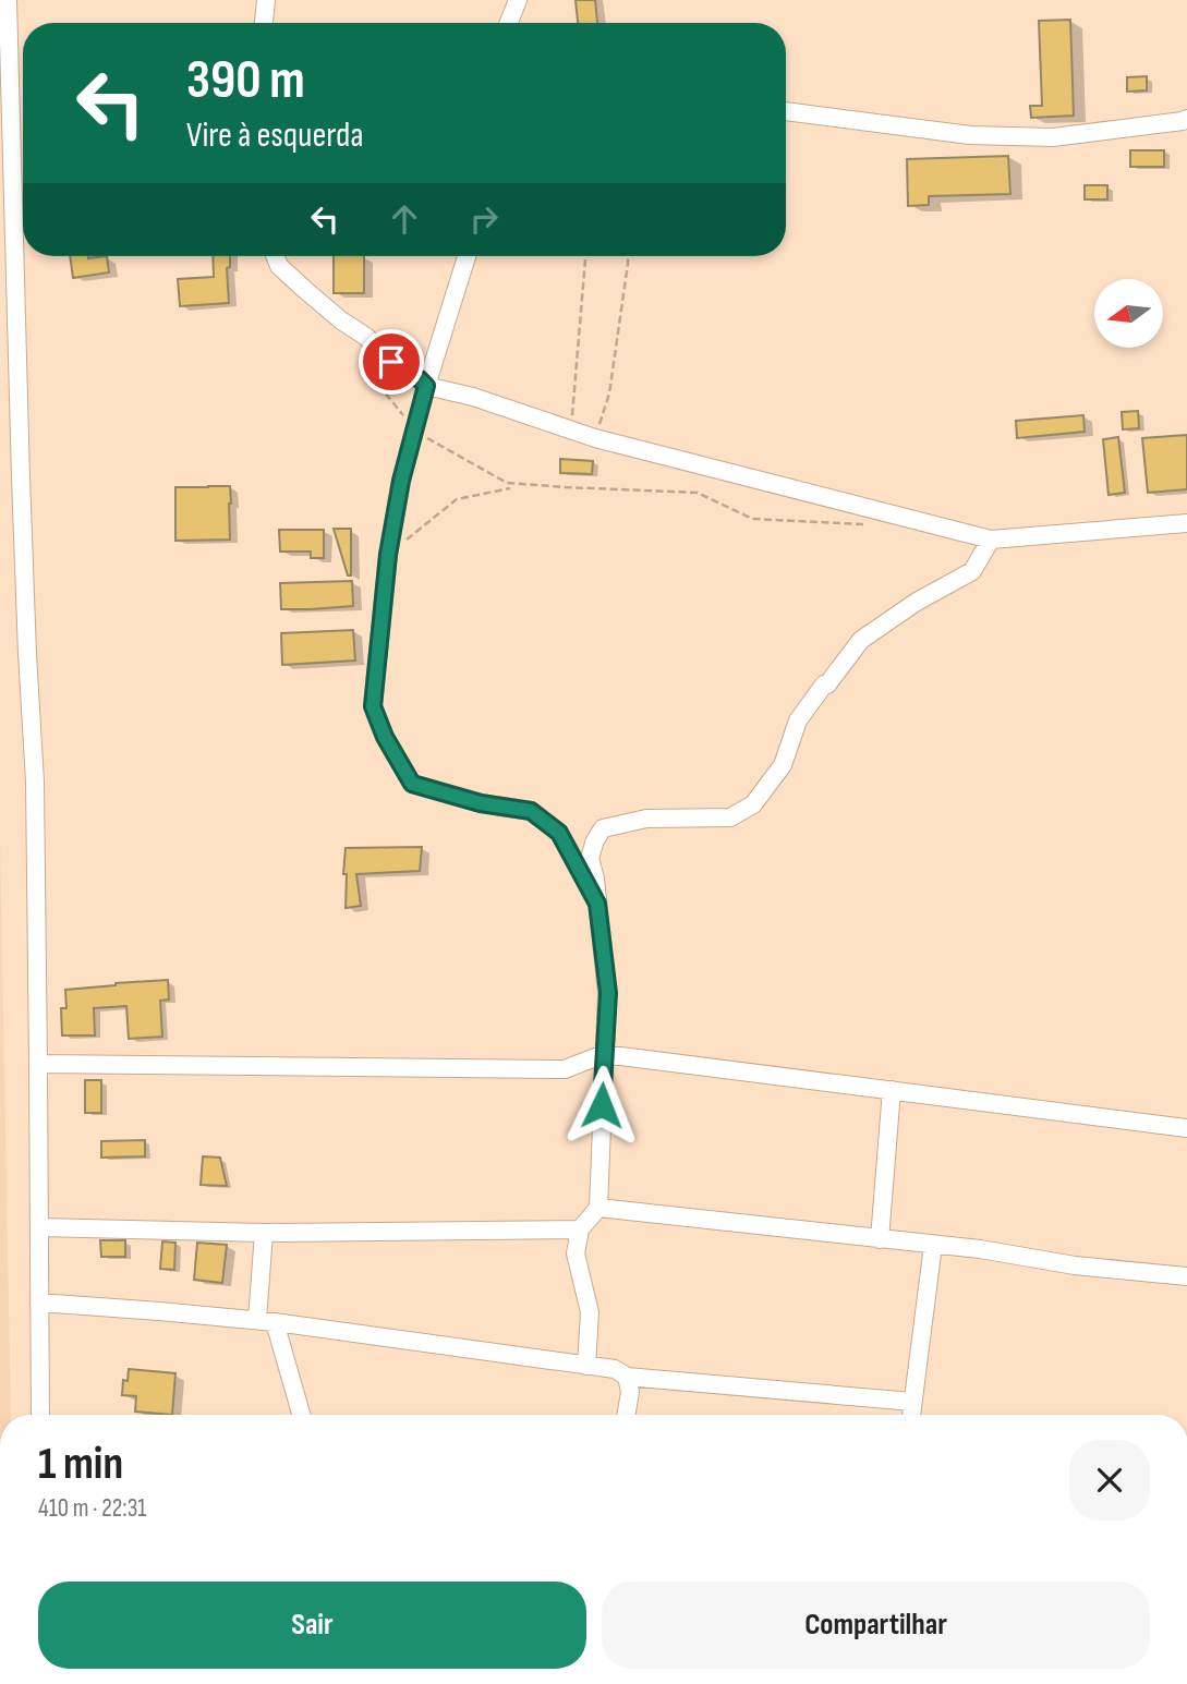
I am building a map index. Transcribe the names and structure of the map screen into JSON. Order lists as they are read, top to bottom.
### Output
{
  "north": "left",
  "page": {
    "turn": ["390 m", "Vire à esquerda"],
    "heading": ["1 min", "410 m · 22:31"],
    "buttons": ["Sair", "Compartilhar"]
  }
}
